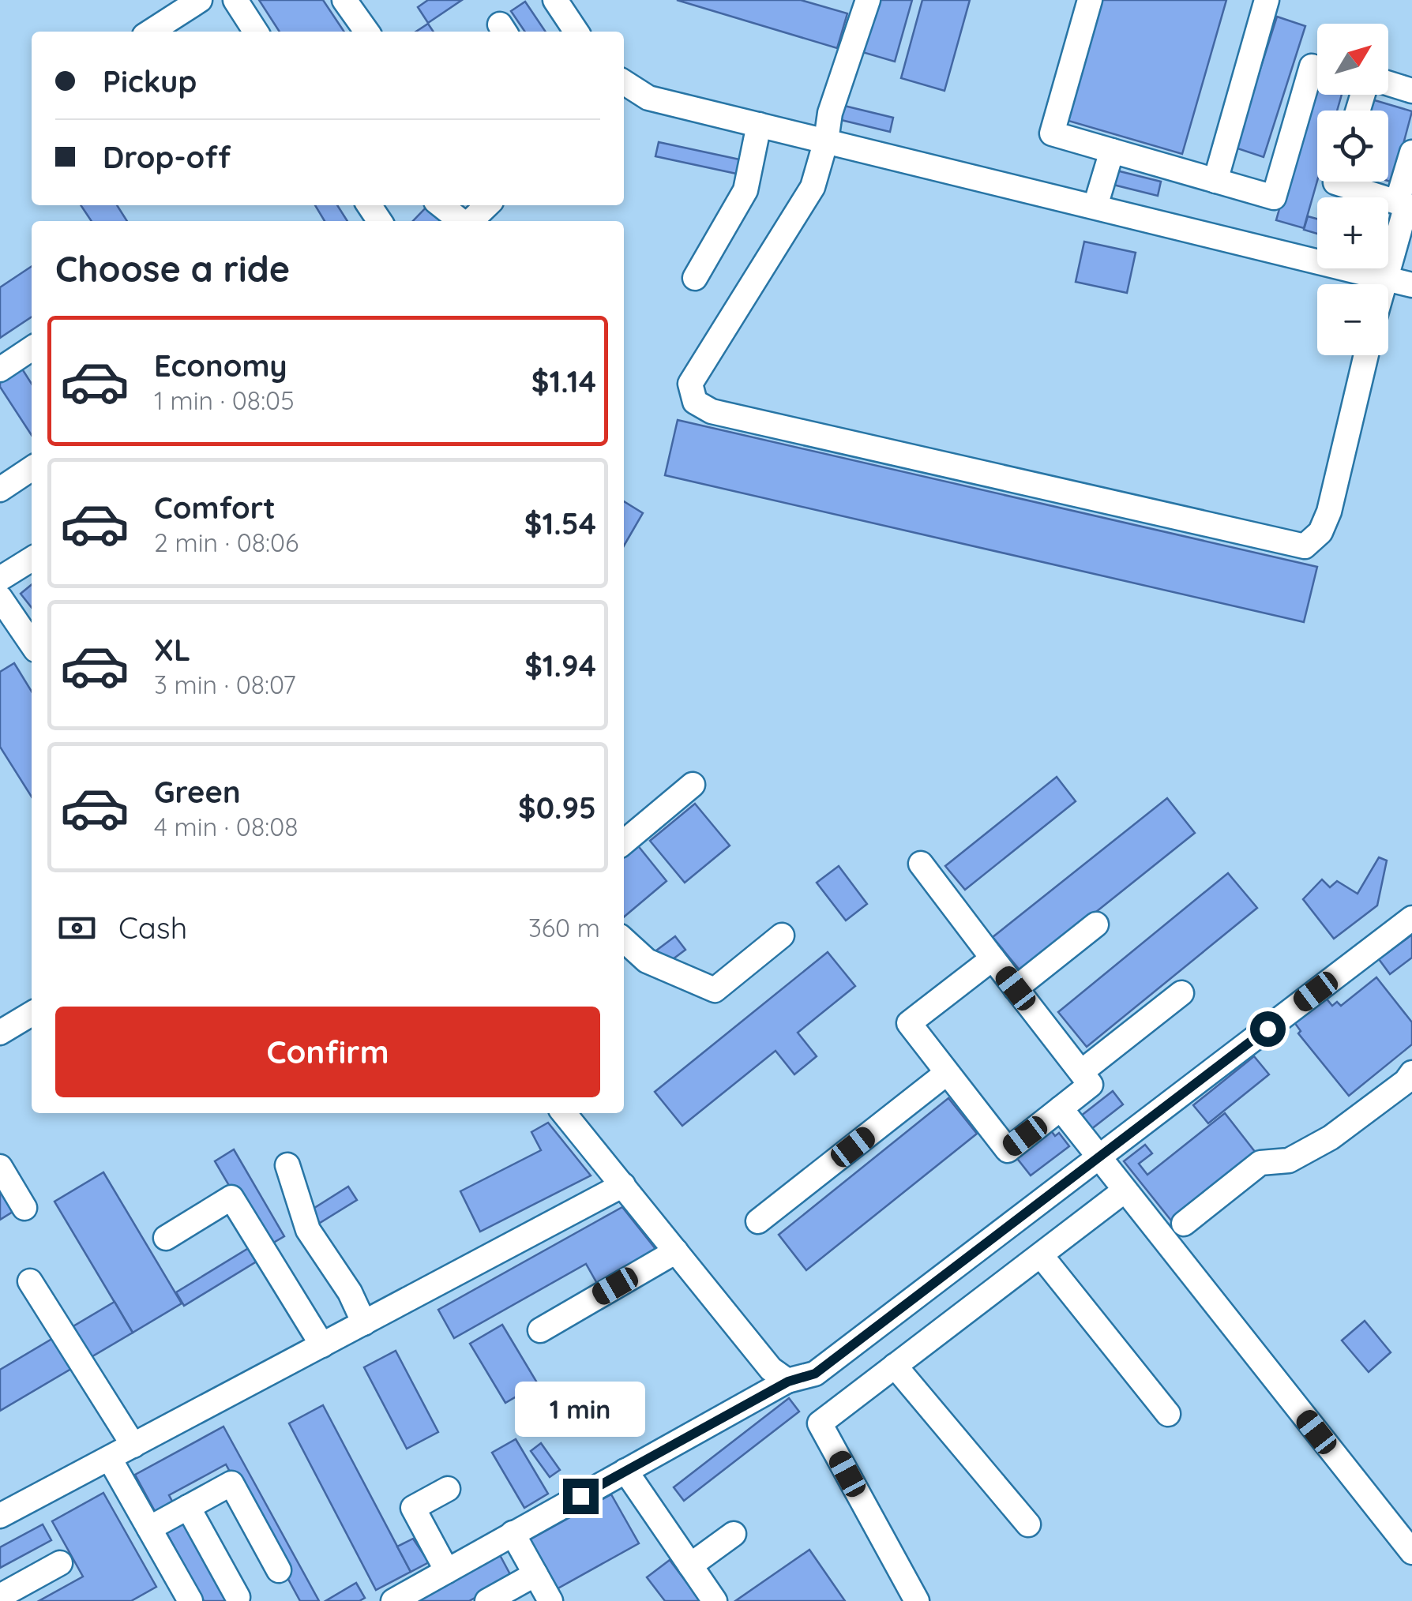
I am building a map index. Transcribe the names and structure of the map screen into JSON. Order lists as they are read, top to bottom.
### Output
{
  "north": "top right",
  "page": {
    "map_buttons": ["+", "−"],
    "banner": ["Pickup", "Drop-off"],
    "heading": "Choose a ride",
    "list": [
      {
        "name": "Economy",
        "note": "1 min · 08:05",
        "value": "$1.14"
      },
      {
        "name": "Comfort",
        "note": "2 min · 08:06",
        "value": "$1.54"
      },
      {
        "name": "XL",
        "note": "3 min · 08:07",
        "value": "$1.94"
      },
      {
        "name": "Green",
        "note": "4 min · 08:08",
        "value": "$0.95"
      }
    ],
    "pay": ["Cash", "360 m"],
    "buttons": "Confirm",
    "bubble": "1 min"
  }
}
